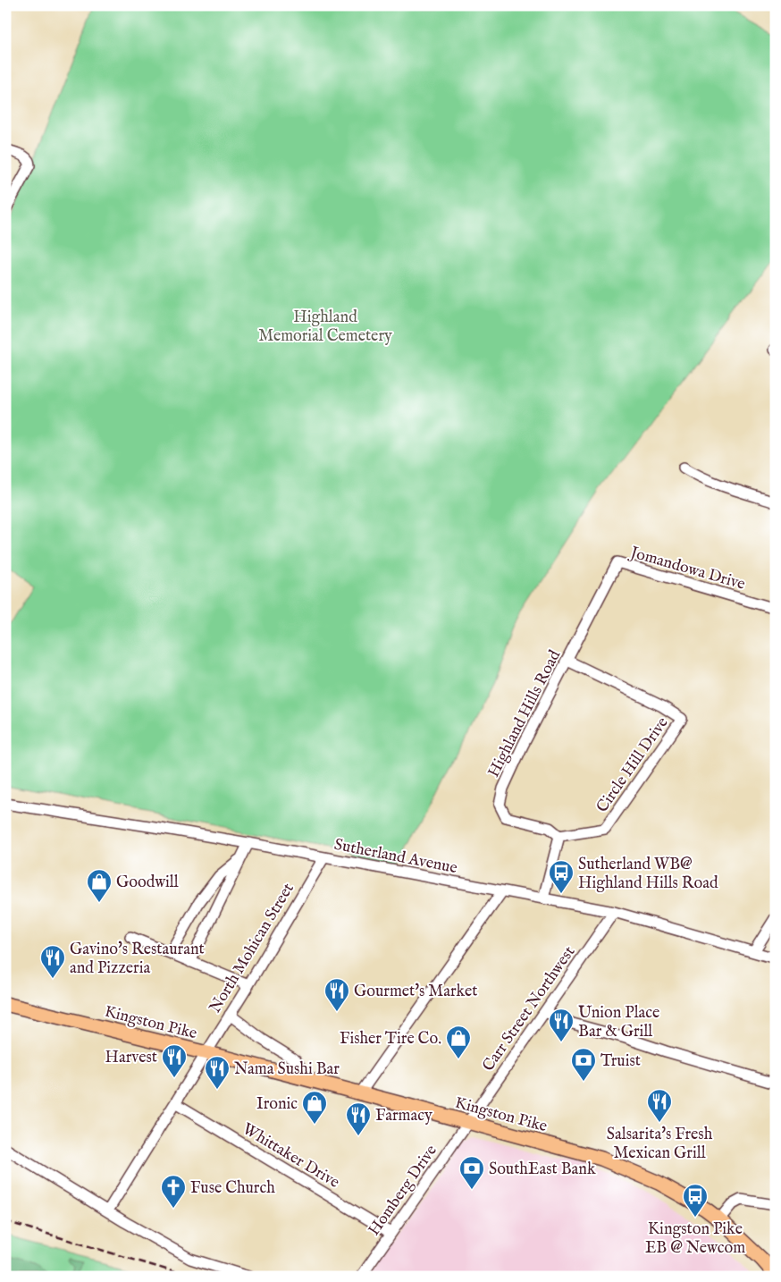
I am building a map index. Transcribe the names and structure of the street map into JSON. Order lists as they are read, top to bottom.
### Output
{
  "streets": {
    "main road": ["Kingston Pike"],
    "street": [
      "Jomandowa Drive",
      "Highland Hills Road",
      "Circle Hill Drive",
      "Sutherland Avenue",
      "North Mohican Street",
      "Carr Street Northwest",
      "Whittaker Drive",
      "Homberg Drive"
    ]
  },
  "crossings": [
    ["Jomandowa Drive", "Highland Hills Road"],
    ["Highland Hills Road", "Circle Hill Drive"],
    ["Sutherland Avenue", "North Mohican Street"],
    ["Sutherland Avenue", "Carr Street Northwest"],
    ["North Mohican Street", "Kingston Pike"],
    ["North Mohican Street", "Whittaker Drive"],
    ["Carr Street Northwest", "Kingston Pike"],
    ["Carr Street Northwest", "Homberg Drive"],
    ["Kingston Pike", "Homberg Drive"],
    ["Whittaker Drive", "Homberg Drive"]
  ],
  "parks": ["Highland Memorial Cemetery"],
  "places": {
    "bus stop": ["Sutherland WB@ Highland Hills Road", "Kingston Pike EB @ Newcom"],
    "shop": ["Goodwill", "Fisher Tire Co.", "Ironic"],
    "restaurant": [
      "Gavino's Restaurant and Pizzeria",
      "Gourmet's Market",
      "Union Place Bar & Grill",
      "Harvest",
      "Nama Sushi Bar",
      "Salsarita's Fresh Mexican Grill",
      "Farmacy"
    ],
    "bank": ["Truist", "SouthEast Bank"],
    "church": ["Fuse Church"]
  }
}
